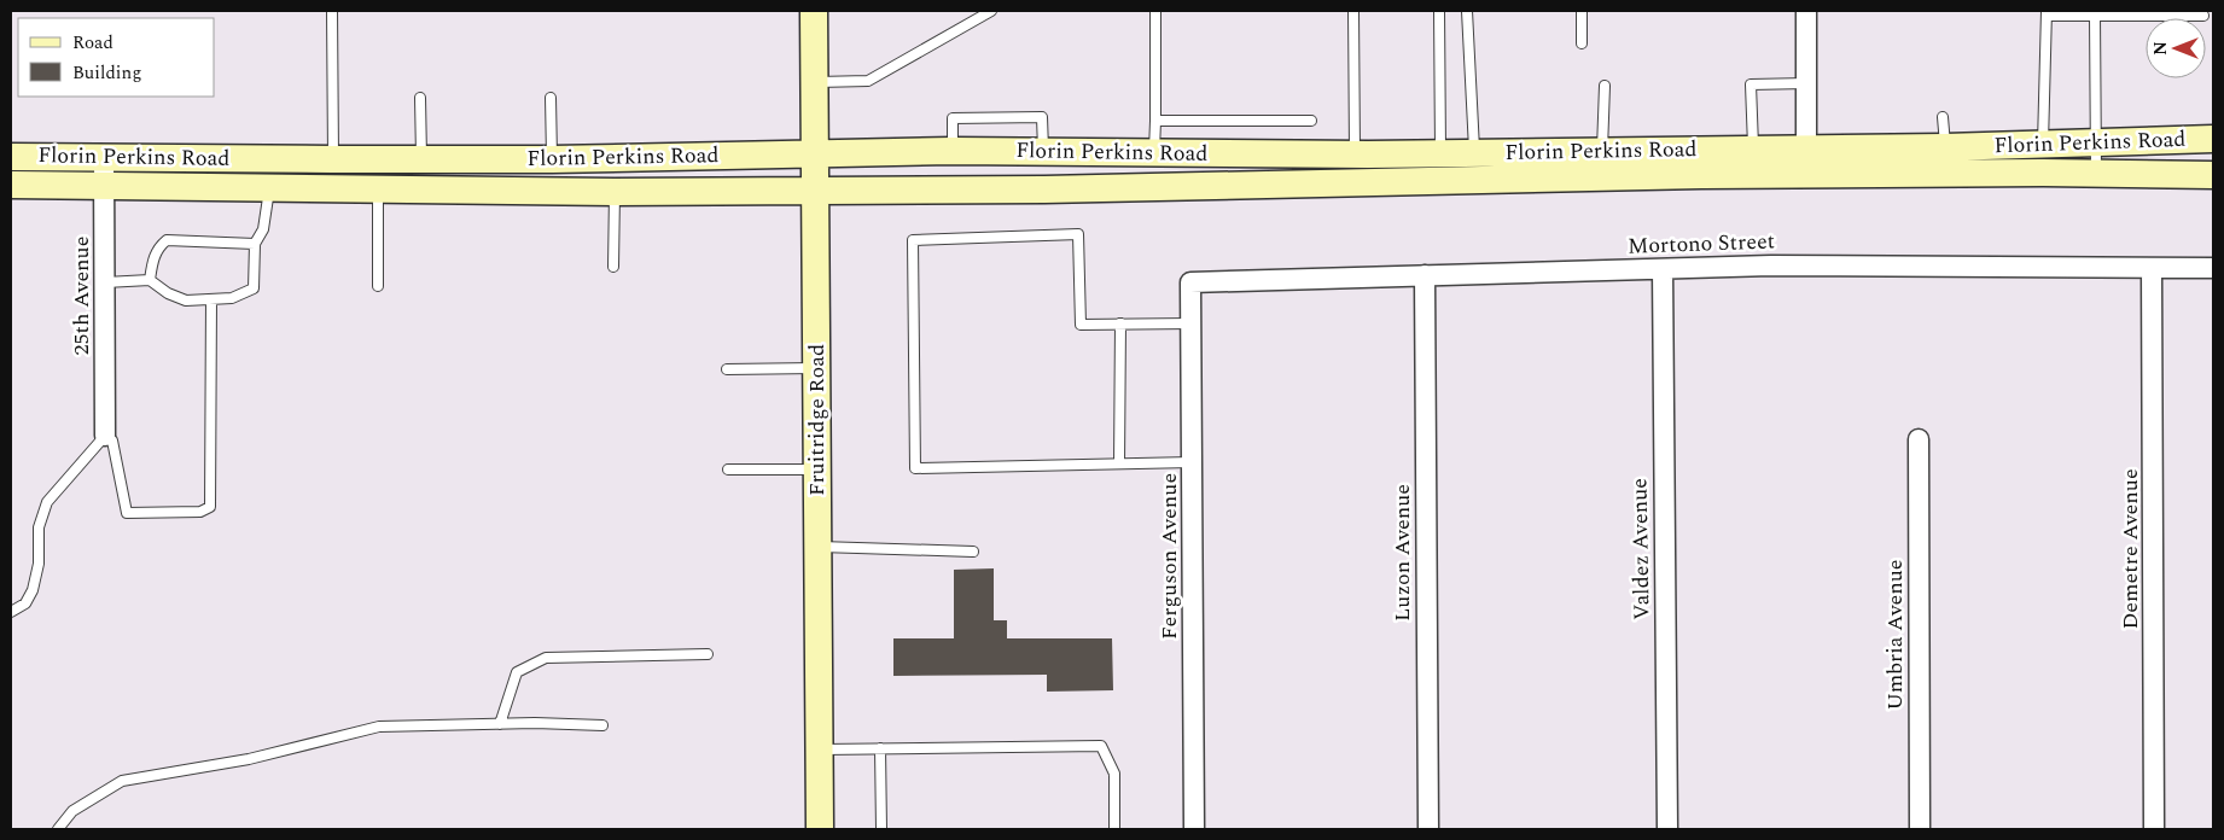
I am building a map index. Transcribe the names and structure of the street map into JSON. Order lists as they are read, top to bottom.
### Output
{
  "streets": {
    "main road": ["Florin Perkins Road", "Fruitridge Road"],
    "street": [
      "Mortono Street",
      "25th Avenue",
      "Valdez Avenue",
      "Demetre Avenue",
      "Luzon Avenue",
      "Ferguson Avenue",
      "Umbria Avenue"
    ]
  },
  "crossings": [
    ["Florin Perkins Road", "25th Avenue"],
    ["Florin Perkins Road", "Fruitridge Road"],
    ["Mortono Street", "Valdez Avenue"],
    ["Mortono Street", "Demetre Avenue"],
    ["Mortono Street", "Luzon Avenue"],
    ["Mortono Street", "Ferguson Avenue"]
  ],
  "legend": ["Road", "Building"],
  "north": "left"
}
